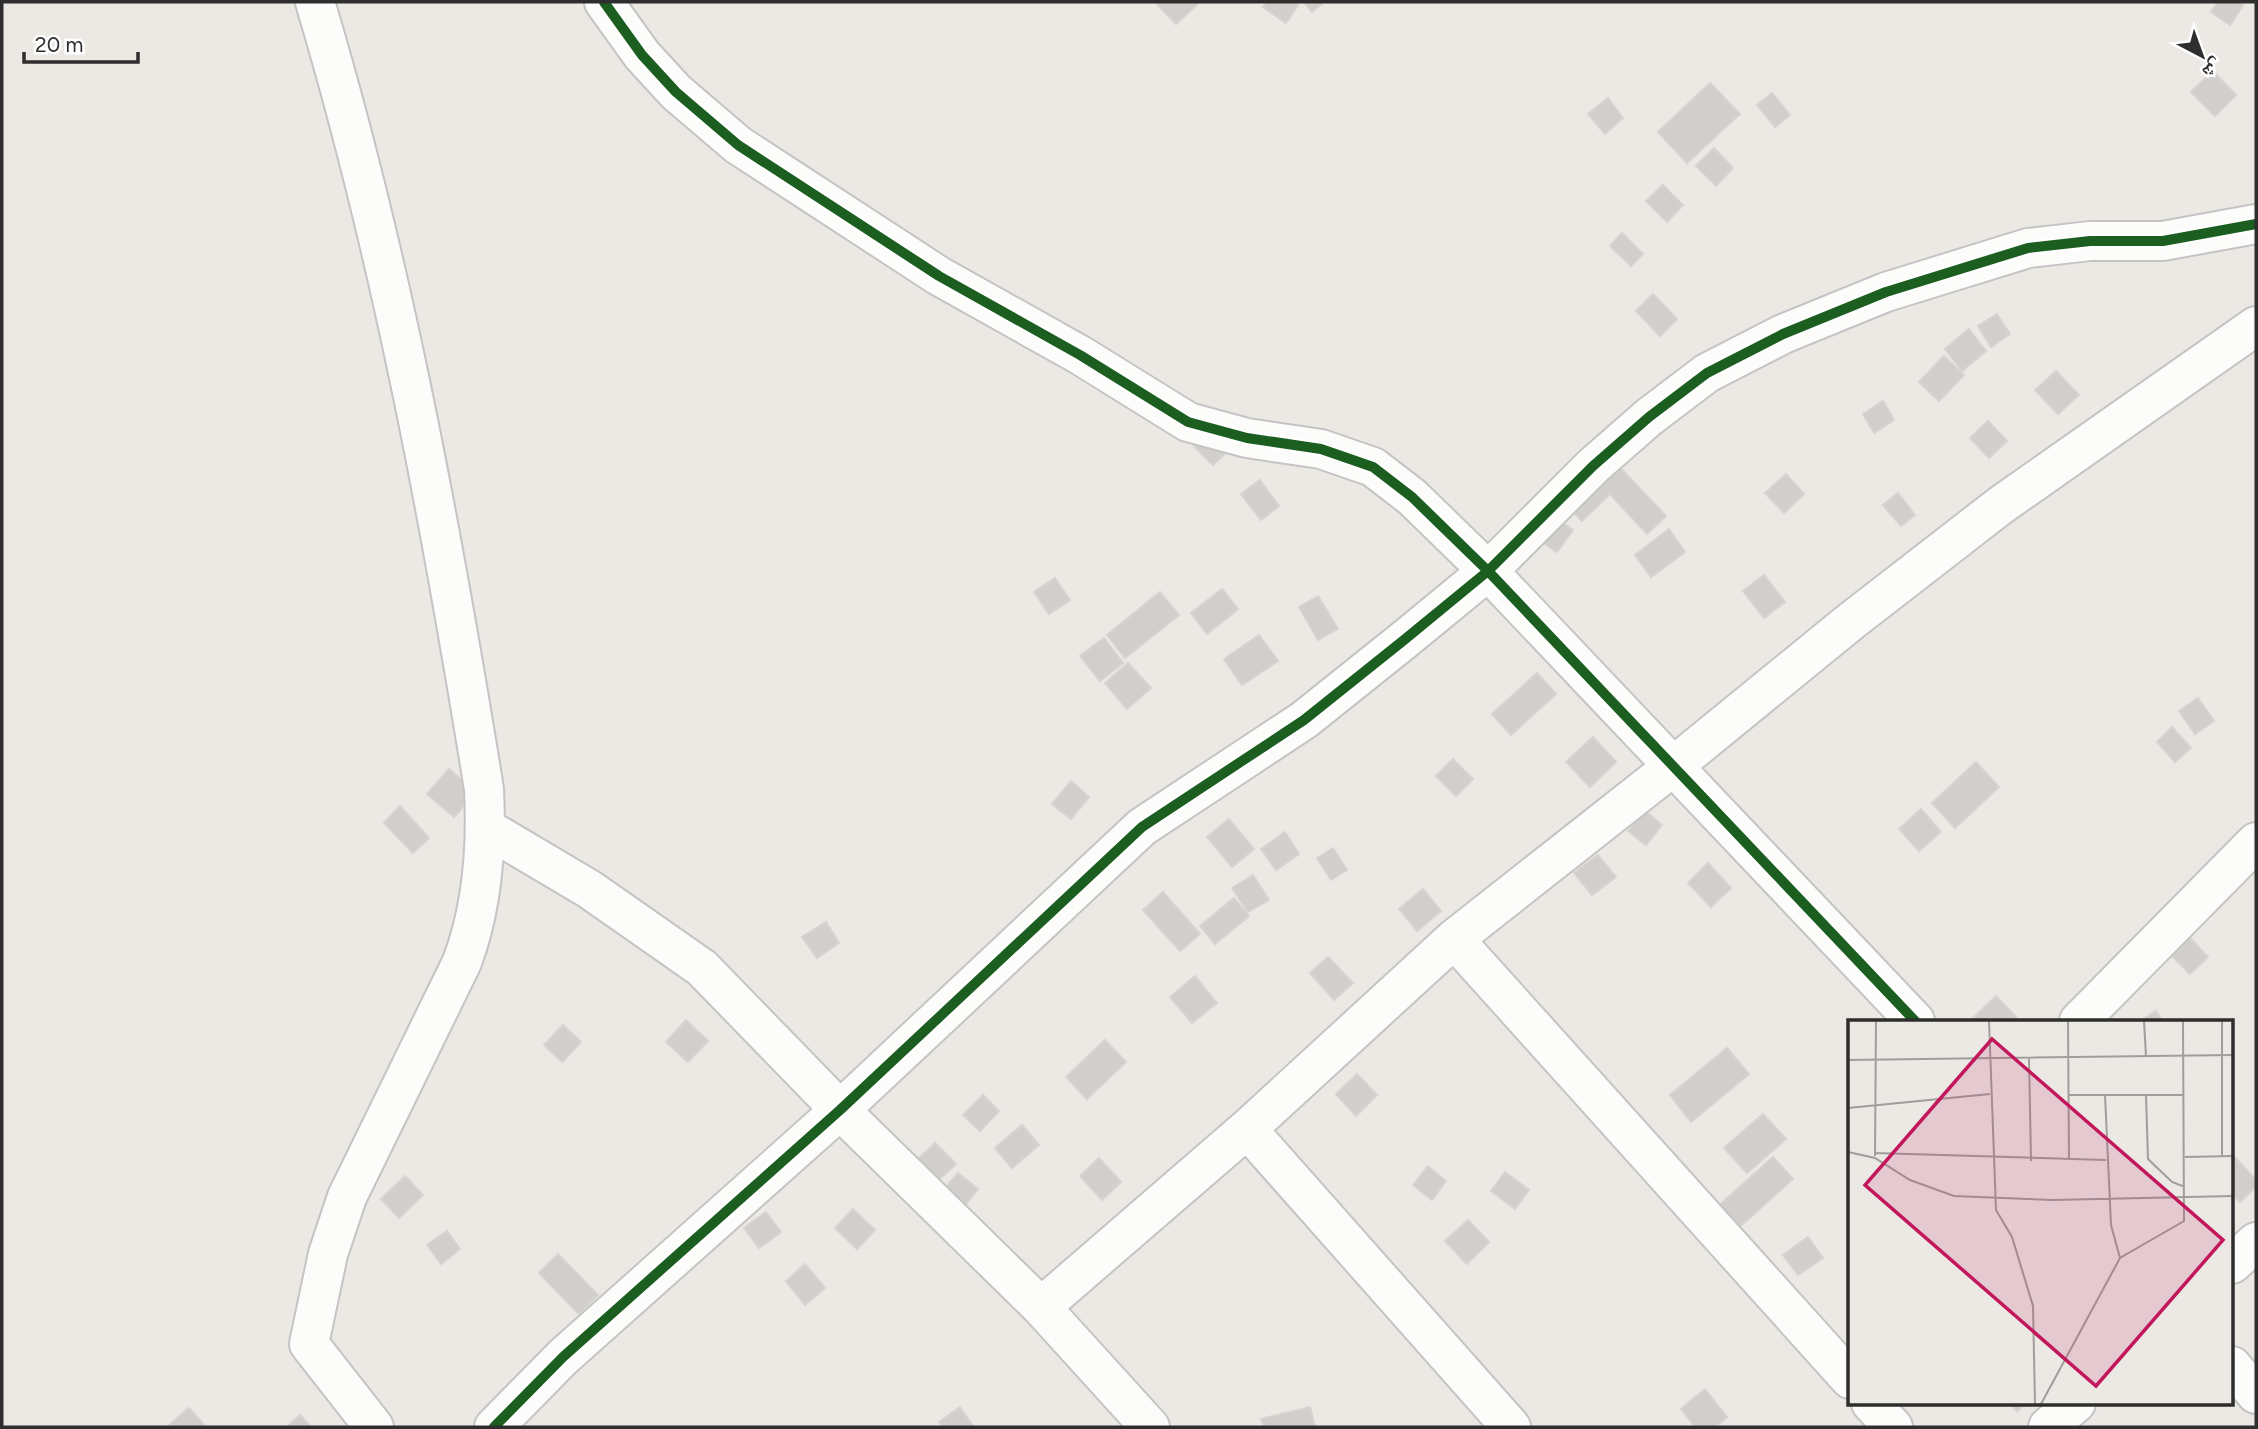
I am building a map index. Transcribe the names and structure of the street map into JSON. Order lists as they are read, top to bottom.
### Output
{
  "scale_bar": "20 m",
  "north": "bottom right"
}
